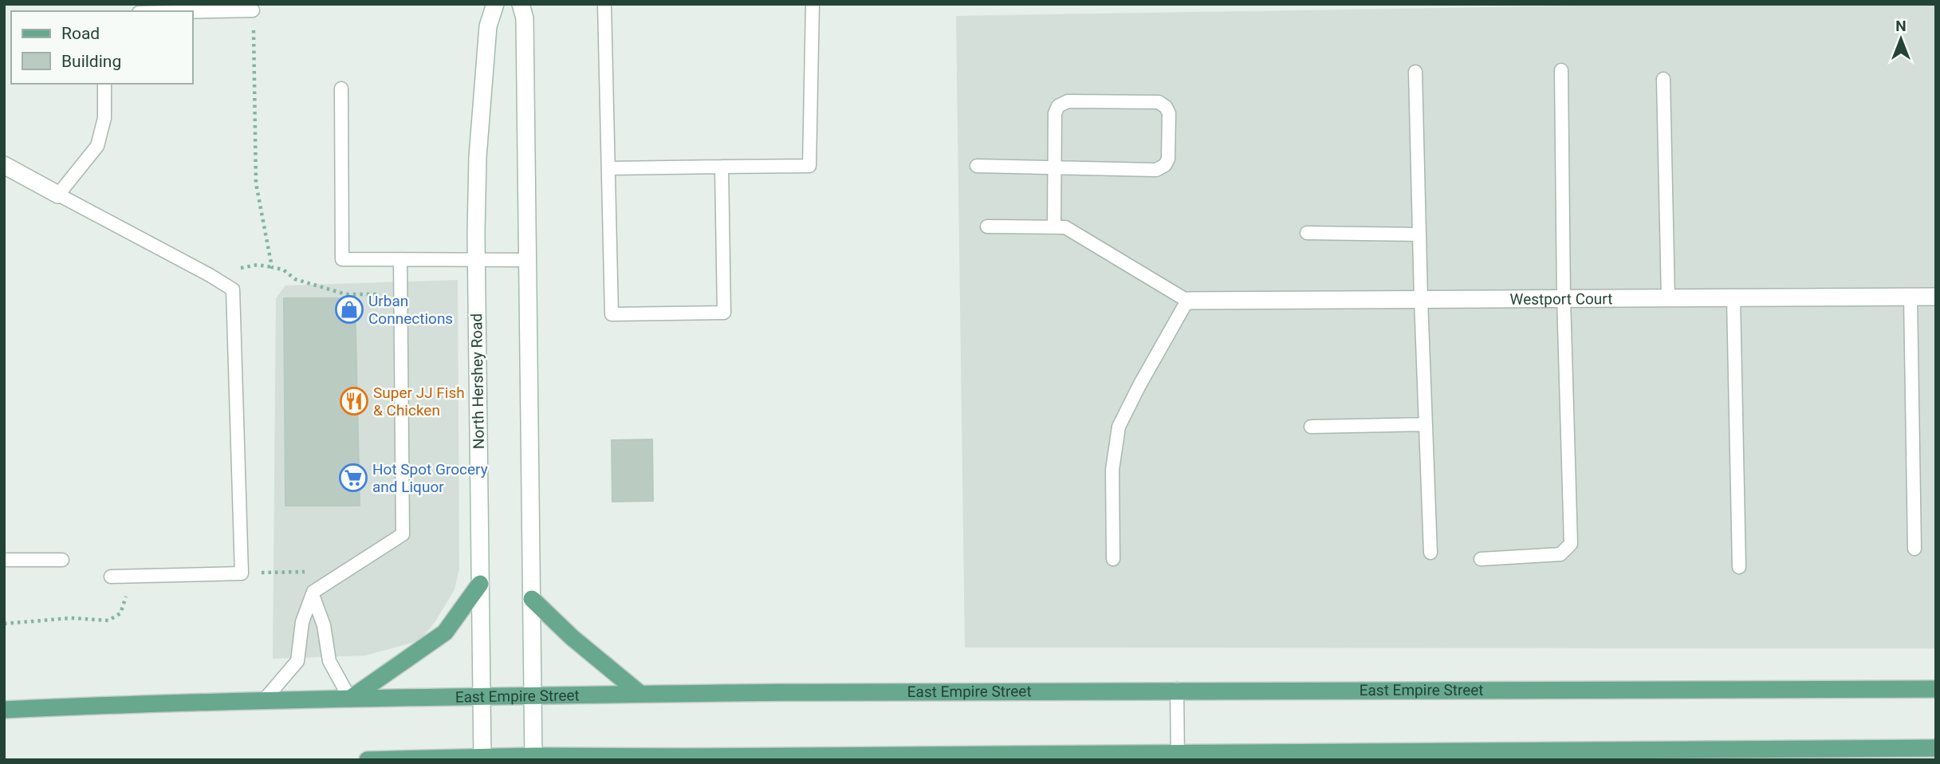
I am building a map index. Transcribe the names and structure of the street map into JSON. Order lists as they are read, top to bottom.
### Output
{
  "streets": {
    "main road": ["Westport Court", "North Hershey Road", "East Empire Street"]
  },
  "crossings": [
    ["North Hershey Road", "East Empire Street"]
  ],
  "places": {
    "shop": ["Urban Connections"],
    "restaurant": ["Super JJ Fish & Chicken"],
    "supermarket": ["Hot Spot Grocery and Liquor"]
  },
  "legend": ["Road", "Building"],
  "north": "top"
}
